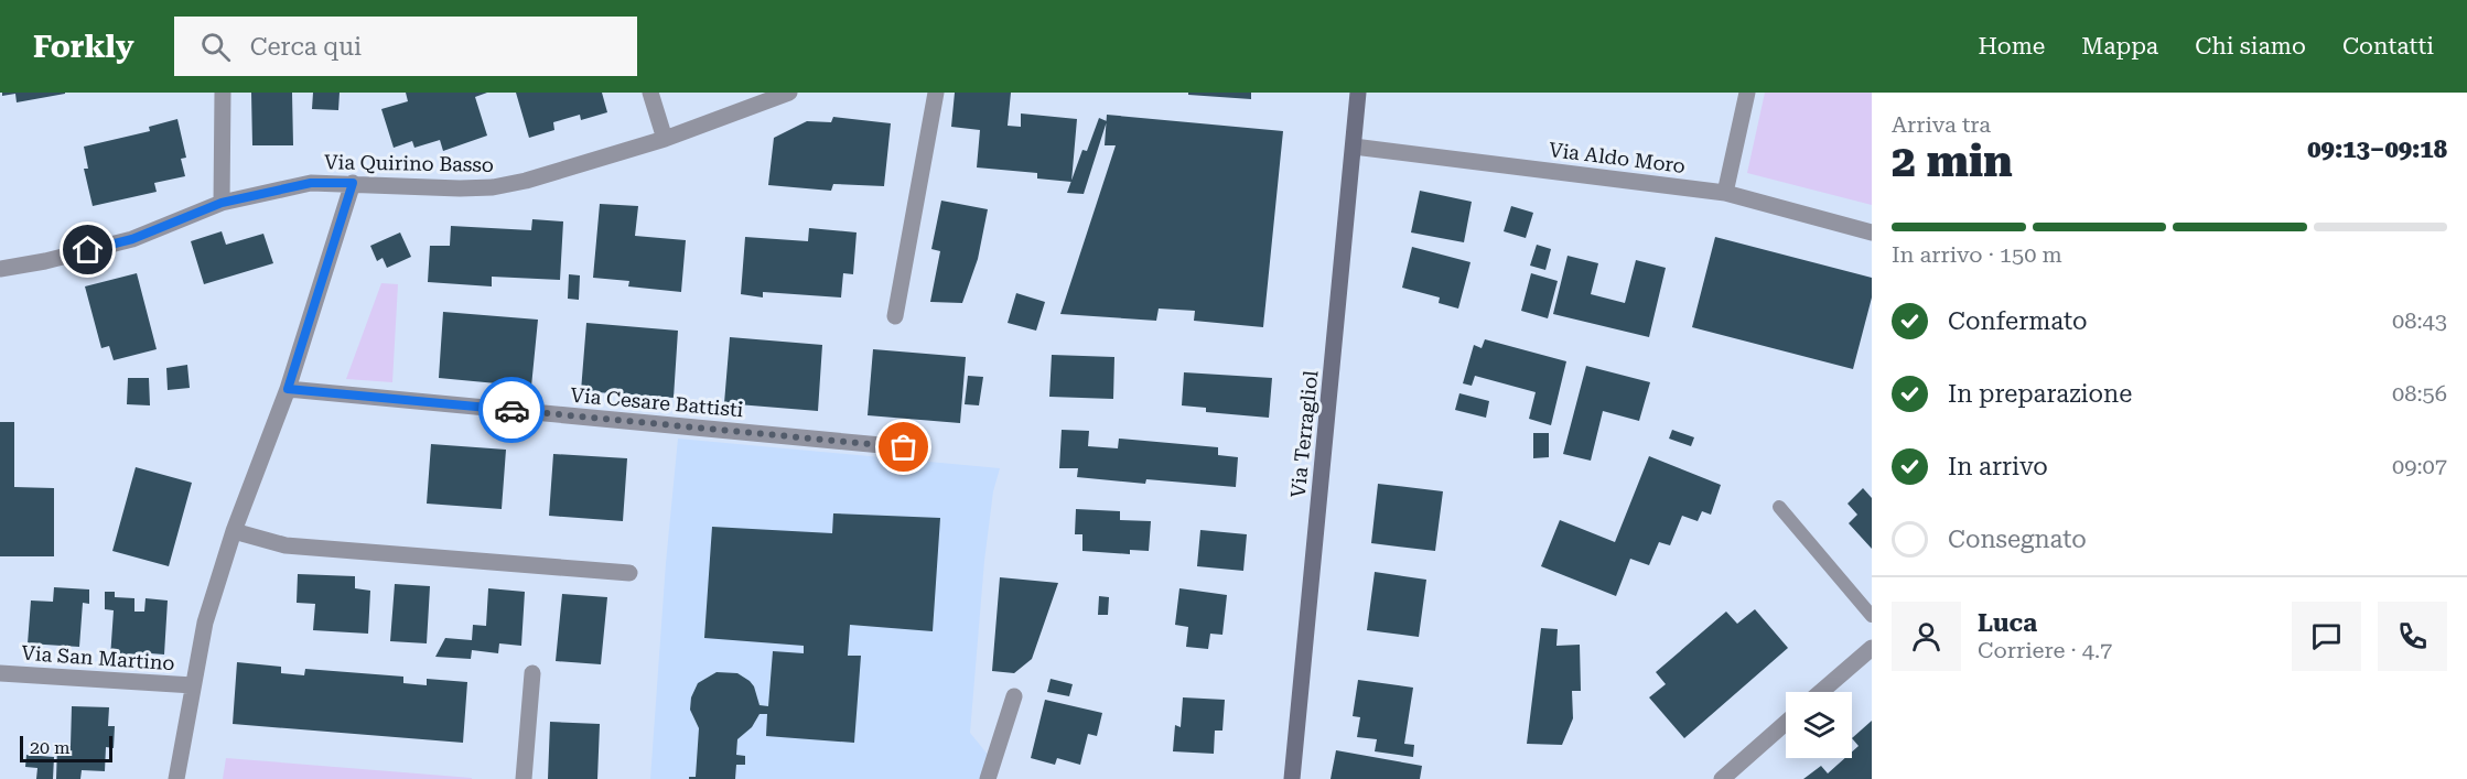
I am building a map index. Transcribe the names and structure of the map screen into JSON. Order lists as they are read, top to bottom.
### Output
{
  "streets": {
    "street": [
      "Via Aldo Moro",
      "Via Quirino Basso",
      "Via Cesare Battisti",
      "Via Terragliol",
      "Via San Martino"
    ]
  },
  "crossings": [
    ["Via Aldo Moro", "Via Terragliol"]
  ],
  "scale_bar": "20 m",
  "page": {
    "header": "Forkly",
    "search": "Cerca qui",
    "nav": [
      "Home",
      "Mappa",
      "Chi siamo",
      "Contatti"
    ],
    "heading": ["2 min", "Arriva tra", "09:13–09:18"],
    "panel": ["Luca", "Corriere · 4.7"],
    "bar": "In arrivo · 150 m",
    "list": [
      ["Confermato", "08:43"],
      ["In preparazione", "08:56"],
      ["In arrivo", "09:07"],
      "Consegnato"
    ],
    "scale": "20 m"
  }
}
